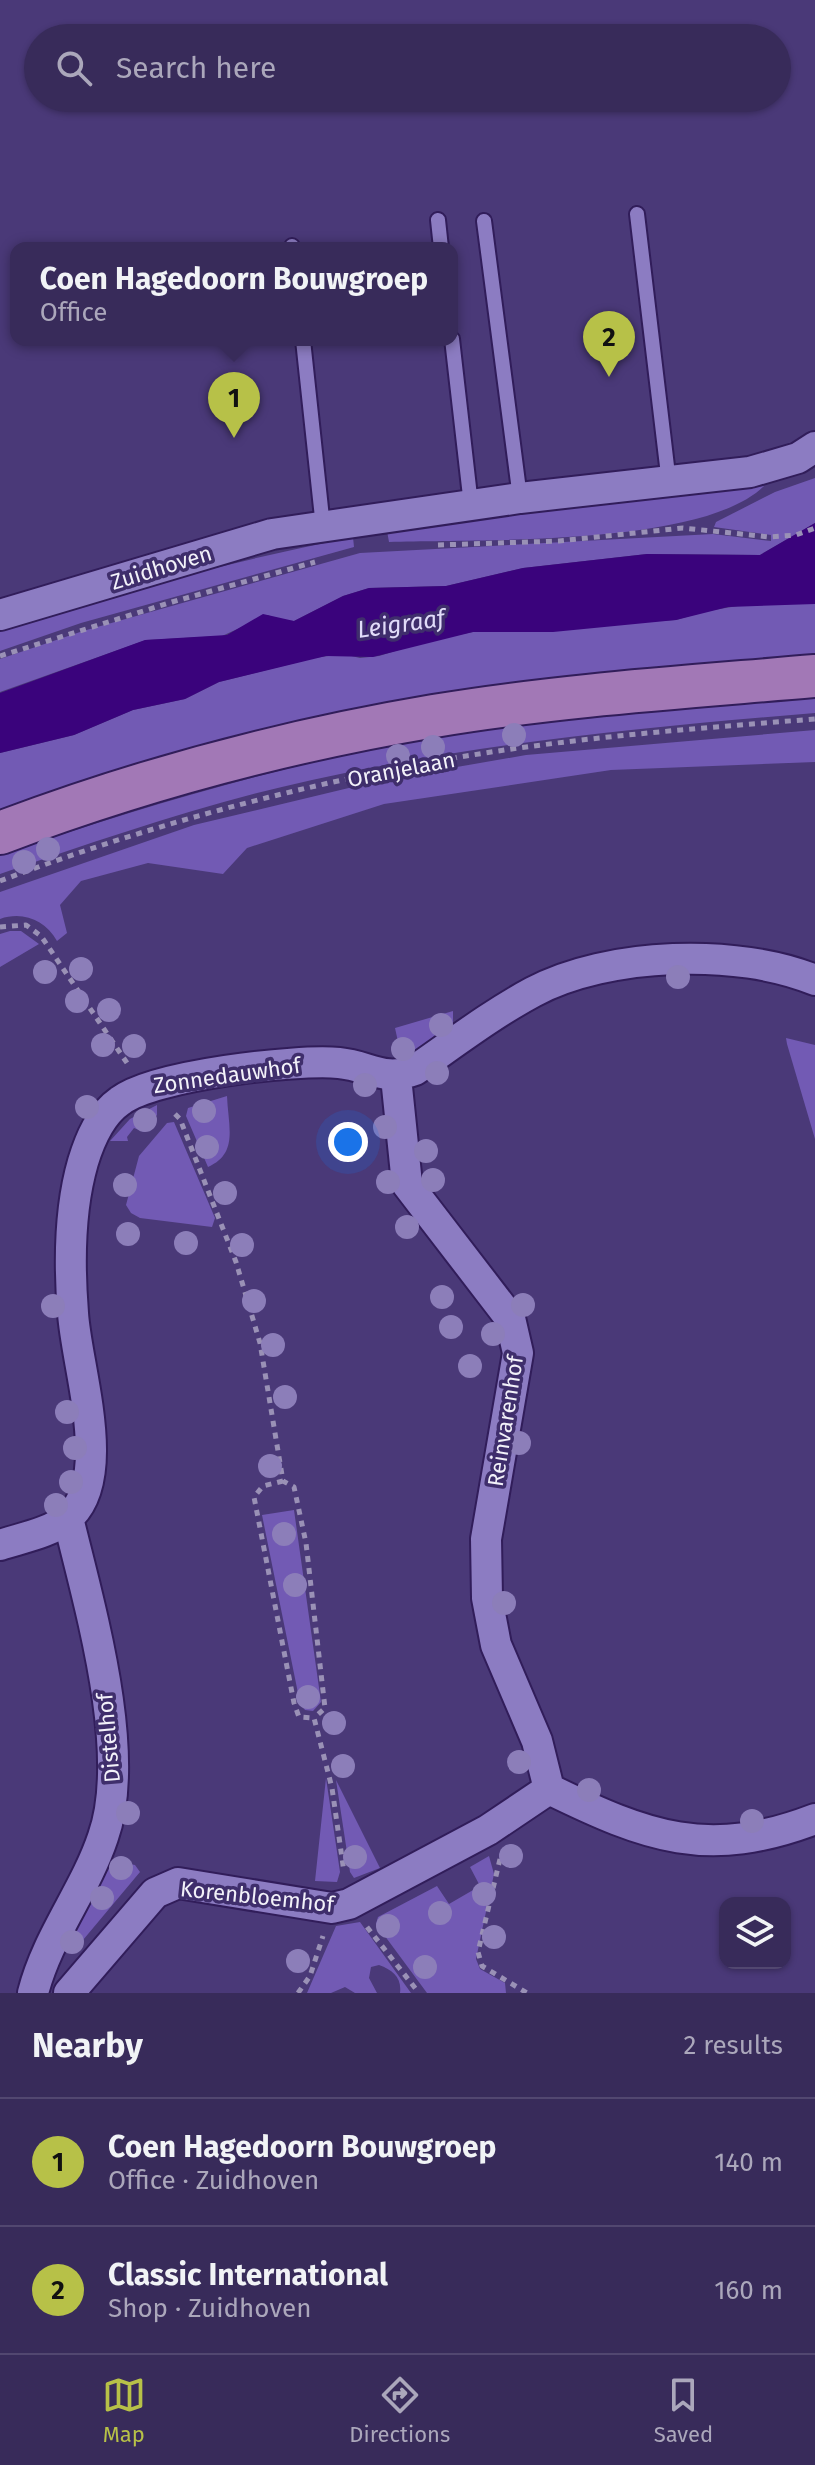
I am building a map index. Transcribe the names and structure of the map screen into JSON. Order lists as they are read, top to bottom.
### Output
{
  "streets": {
    "street": [
      "Zuidhoven",
      "Oranjelaan",
      "Zonnedauwhof",
      "Reinvarenhof",
      "Distelhof",
      "Korenbloemhof"
    ]
  },
  "crossings": [
    ["Zonnedauwhof", "Reinvarenhof"],
    ["Zonnedauwhof", "Distelhof"],
    ["Reinvarenhof", "Korenbloemhof"]
  ],
  "water": ["Leigraaf"],
  "page": {
    "search": "Search here",
    "popup": ["Coen Hagedoorn Bouwgroep", "Office"],
    "pins": ["2", "1"],
    "heading": ["Nearby", "2 results"],
    "list": [
      {
        "mark": "1",
        "name": "Coen Hagedoorn Bouwgroep",
        "note": "Office · Zuidhoven",
        "value": "140 m"
      },
      {
        "mark": "2",
        "name": "Classic International",
        "note": "Shop · Zuidhoven",
        "value": "160 m"
      }
    ],
    "nav": ["Map", "Directions", "Saved"]
  }
}
